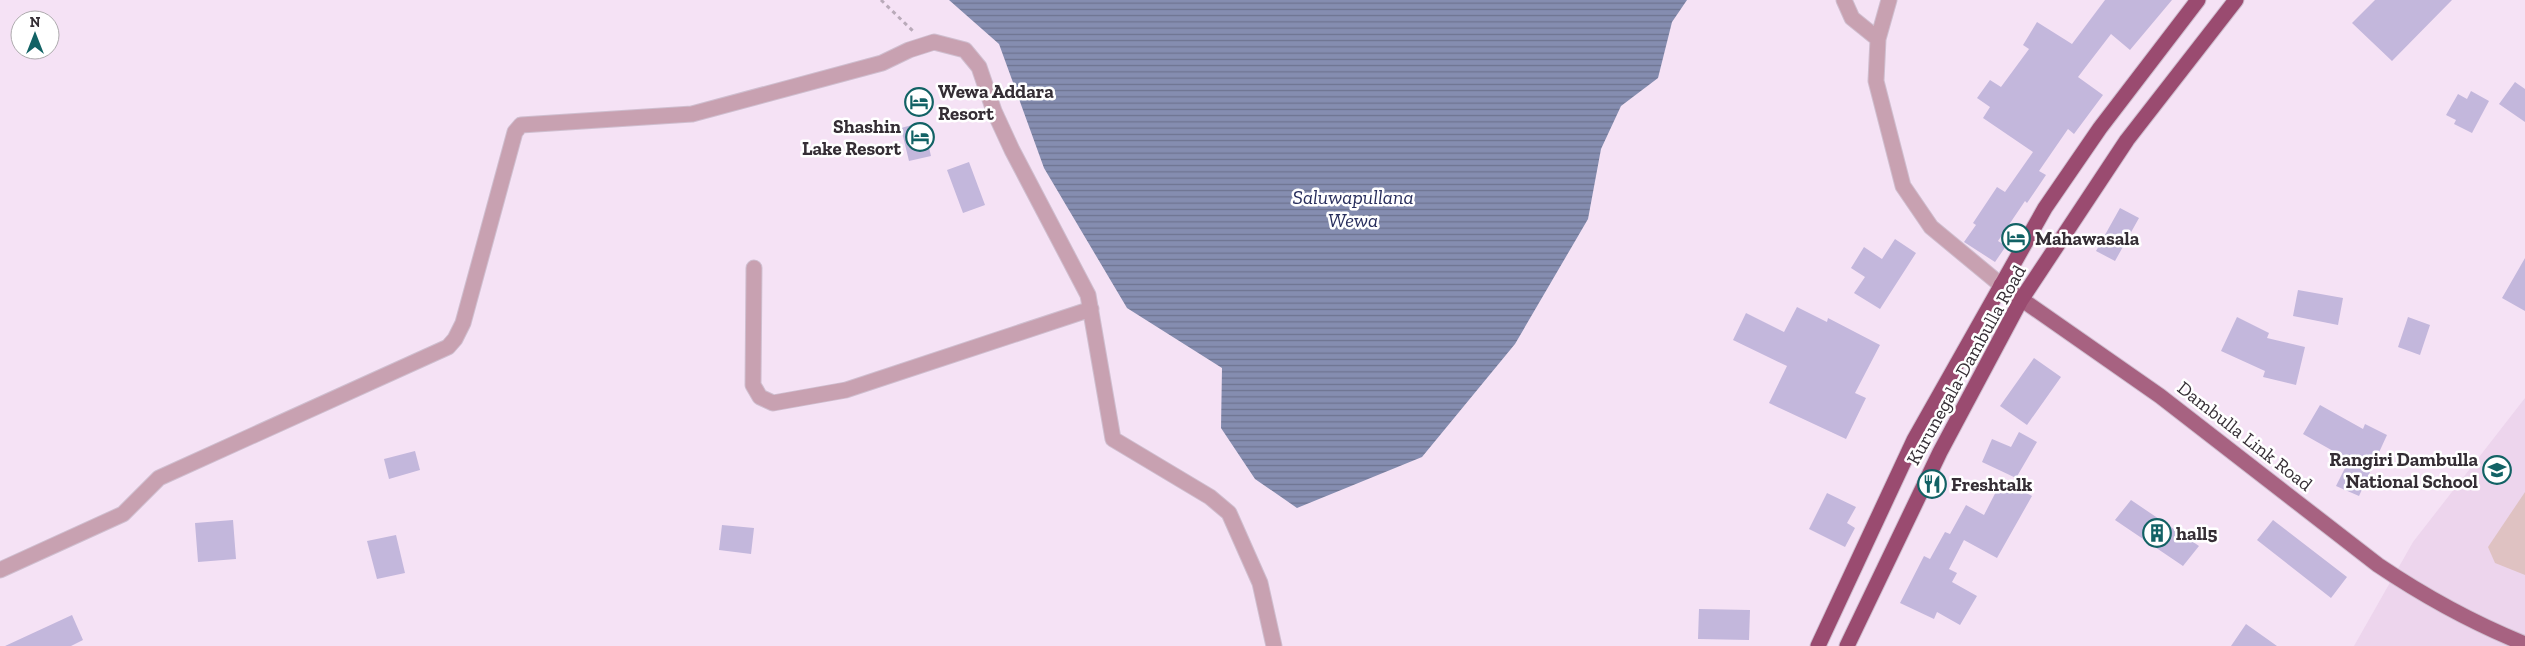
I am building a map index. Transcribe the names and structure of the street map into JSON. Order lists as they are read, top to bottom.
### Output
{
  "streets": {
    "highway": ["Kurunegala-Dambulla Road"],
    "main road": ["Dambulla Link Road"]
  },
  "crossings": [
    ["Kurunegala-Dambulla Road", "Dambulla Link Road"]
  ],
  "water": ["Saluwapullana Wewa"],
  "places": {
    "hotel": ["Wewa Addara Resort", "Shashin Lake Resort", "Mahawasala"],
    "school or university": ["Rangiri Dambulla National School"],
    "restaurant": ["Freshtalk"],
    "building": ["hall5"]
  },
  "north": "top"
}
